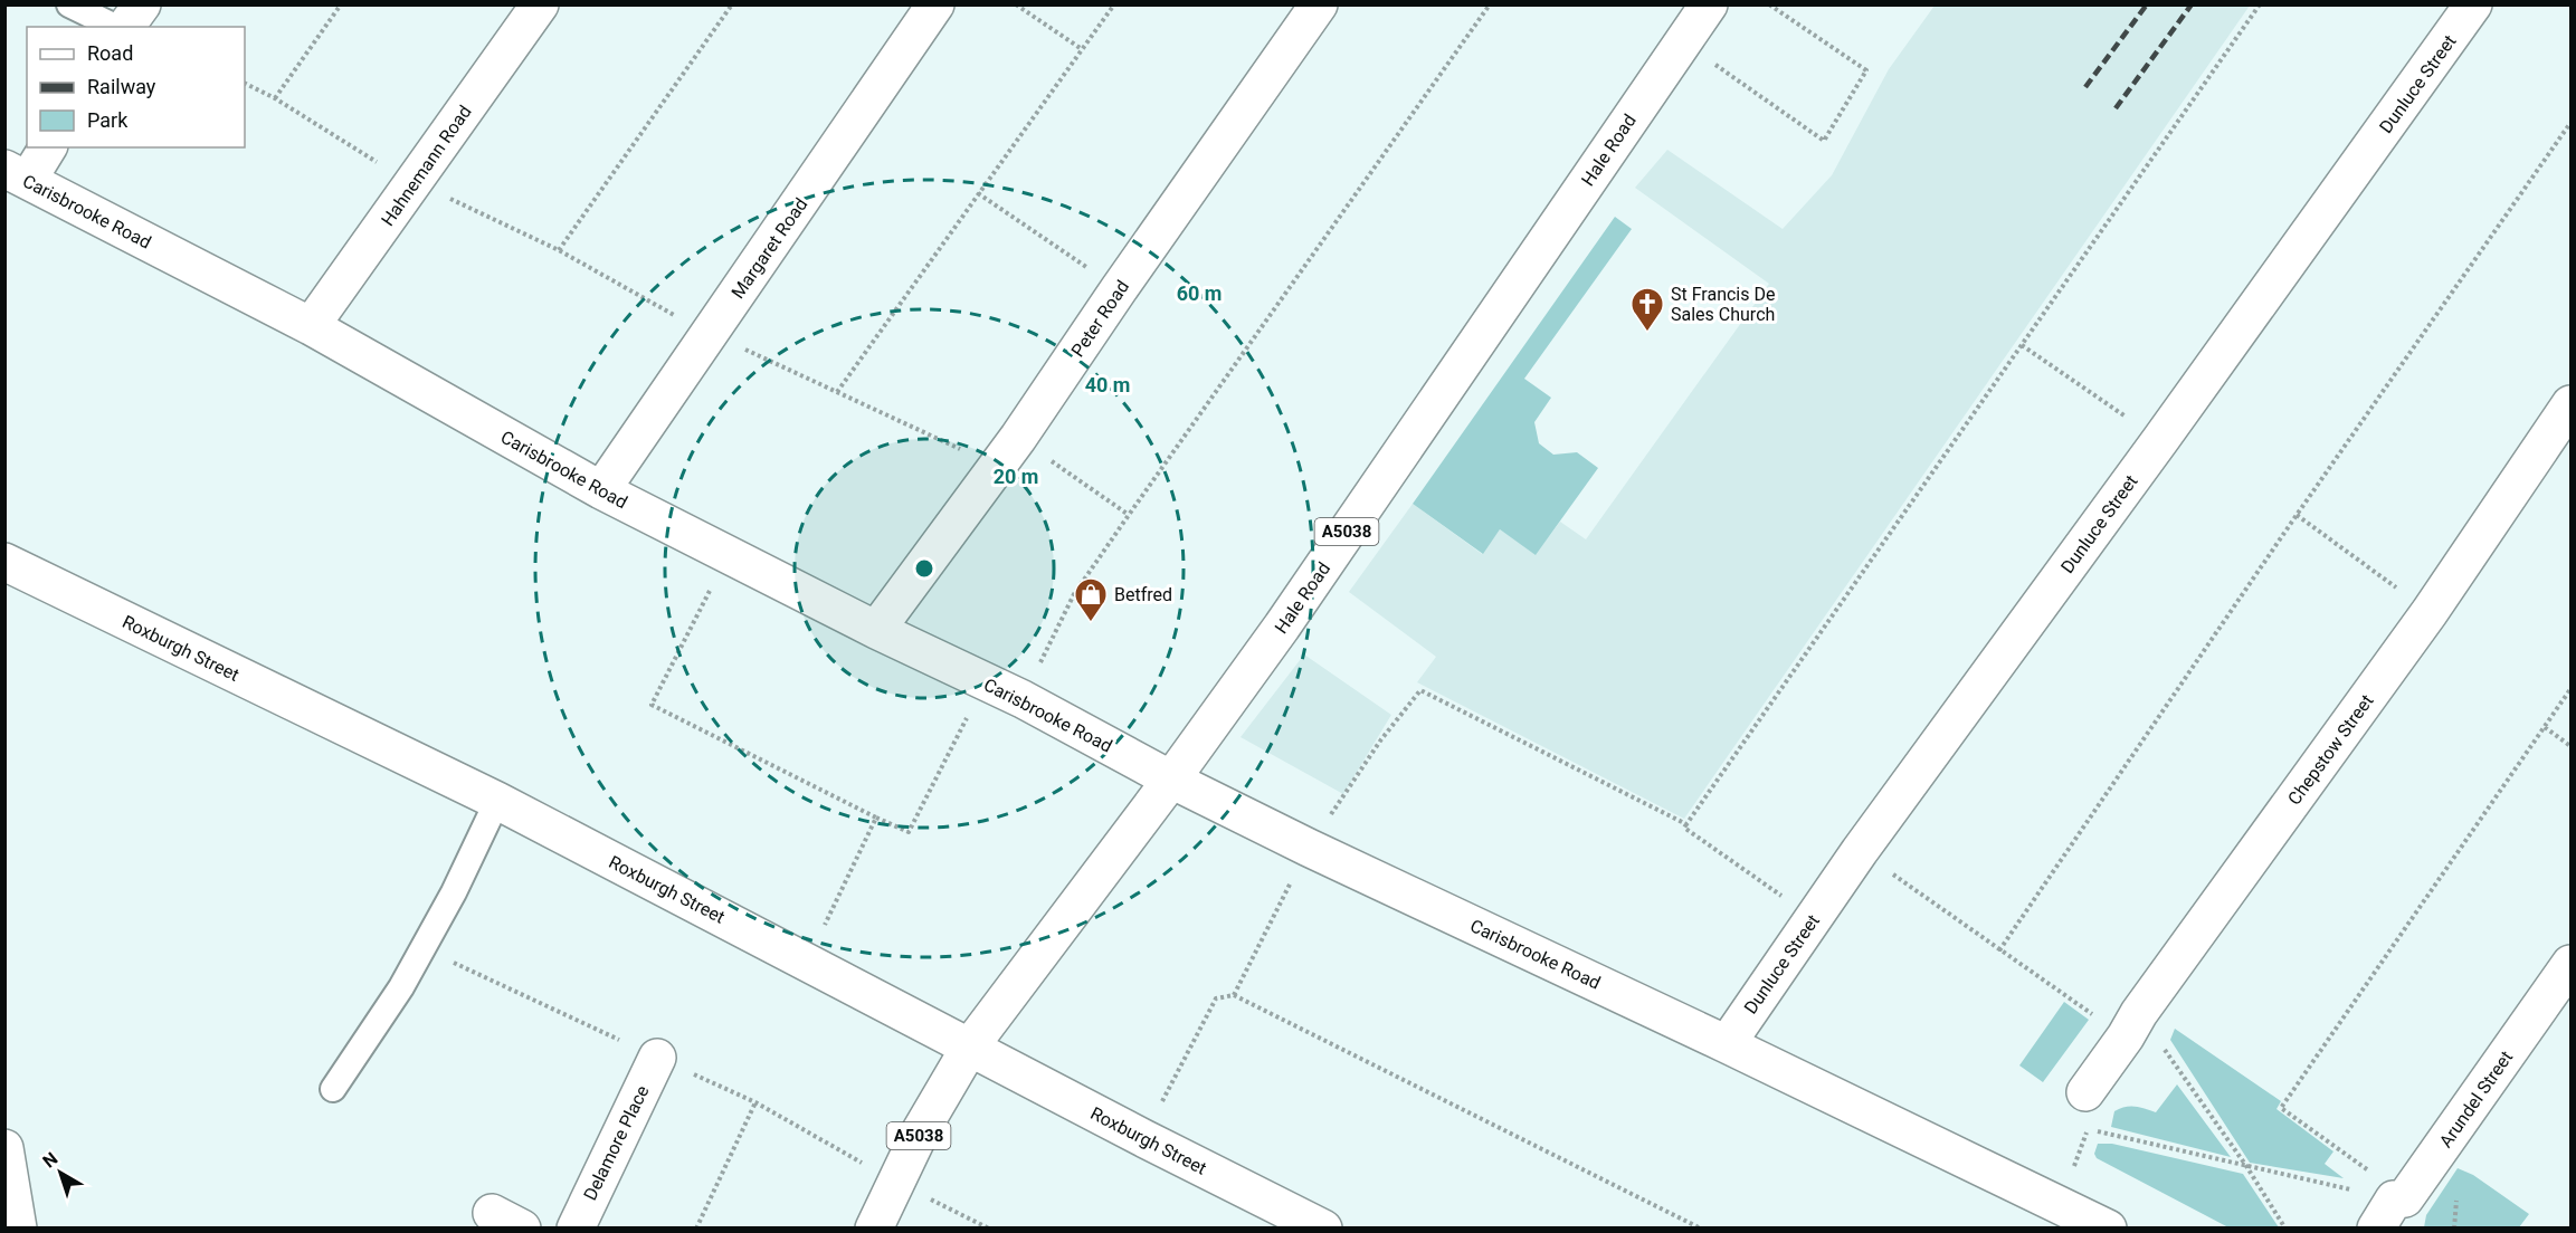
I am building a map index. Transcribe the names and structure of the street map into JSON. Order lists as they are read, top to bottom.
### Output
{
  "streets": {
    "street": [
      "Dunluce Street",
      "Hale Road",
      "Hahnemann Road",
      "Carisbrooke Road",
      "Margaret Road",
      "Peter Road",
      "A5038",
      "Roxburgh Street",
      "Chepstow Street",
      "Arundel Street",
      "Delamore Place"
    ]
  },
  "crossings": [
    ["Dunluce Street", "Carisbrooke Road"],
    ["Hale Road", "Carisbrooke Road"],
    ["Hale Road", "A5038"],
    ["Hale Road", "Roxburgh Street"],
    ["Hahnemann Road", "Carisbrooke Road"],
    ["Carisbrooke Road", "Margaret Road"],
    ["Carisbrooke Road", "Peter Road"],
    ["A5038", "Roxburgh Street"]
  ],
  "places": {
    "church": ["St Francis De Sales Church"],
    "shop": ["Betfred"]
  },
  "legend": ["Road", "Railway", "Park"],
  "north": "top left",
  "rings": ["60 m", "40 m", "20 m"]
}
